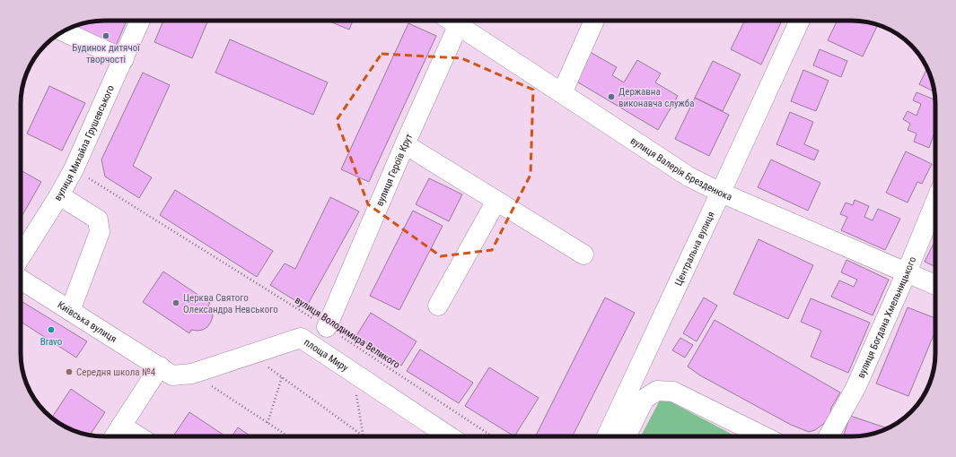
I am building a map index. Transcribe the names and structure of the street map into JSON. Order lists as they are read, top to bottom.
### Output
{
  "streets": {
    "street": [
      "вулиця Михайла Грушевського",
      "вулиця Валерія Брезденюка",
      "вулиця Героїв Крут",
      "Центральна вулиця",
      "вулиця Богдана Хмельницького",
      "Київська вулиця",
      "площа Миру"
    ],
    "path": ["вулиця Володимира Великого"]
  },
  "crossings": [
    ["вулиця Михайла Грушевського", "вулиця Володимира Великого"],
    ["вулиця Валерія Брезденюка", "Центральна вулиця"],
    ["вулиця Валерія Брезденюка", "вулиця Богдана Хмельницького"],
    ["вулиця Героїв Крут", "вулиця Володимира Великого"],
    ["Київська вулиця", "площа Миру"]
  ],
  "places": [
    "Будинок дитячої творчості",
    "Державна виконавча служба",
    "Церква Святого Олександра Невського",
    "Bravo",
    "Середня школа №4"
  ]
}
